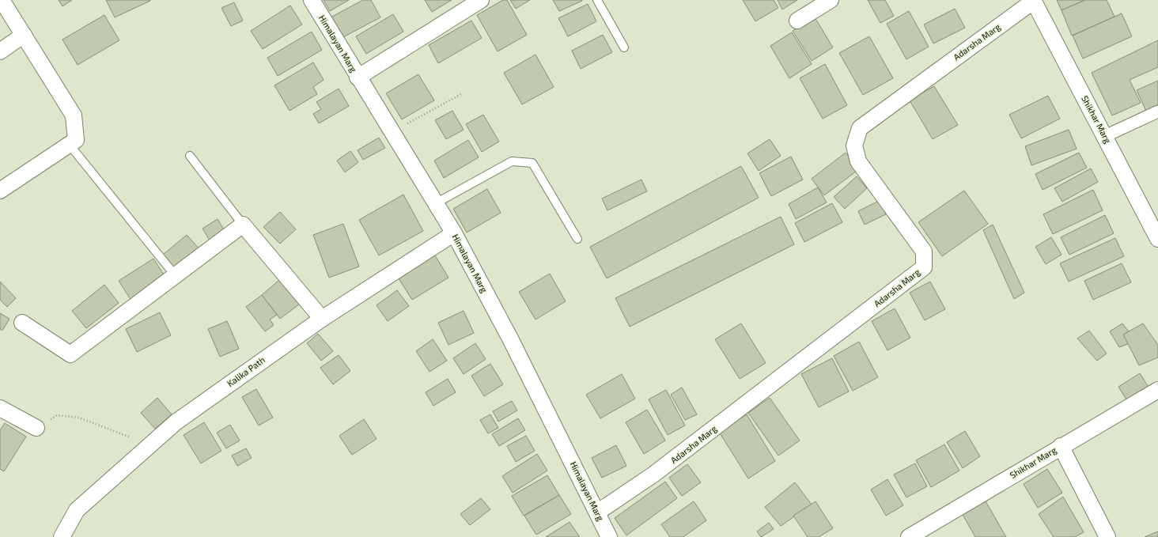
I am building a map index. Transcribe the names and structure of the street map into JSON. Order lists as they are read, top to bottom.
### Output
{
  "streets": {
    "street": [
      "Adarsha Marg",
      "Himalayan Marg",
      "Shikhar Marg",
      "Kalika Path"
    ]
  },
  "crossings": [
    ["Adarsha Marg", "Himalayan Marg"],
    ["Adarsha Marg", "Shikhar Marg"],
    ["Himalayan Marg", "Kalika Path"]
  ]
}
